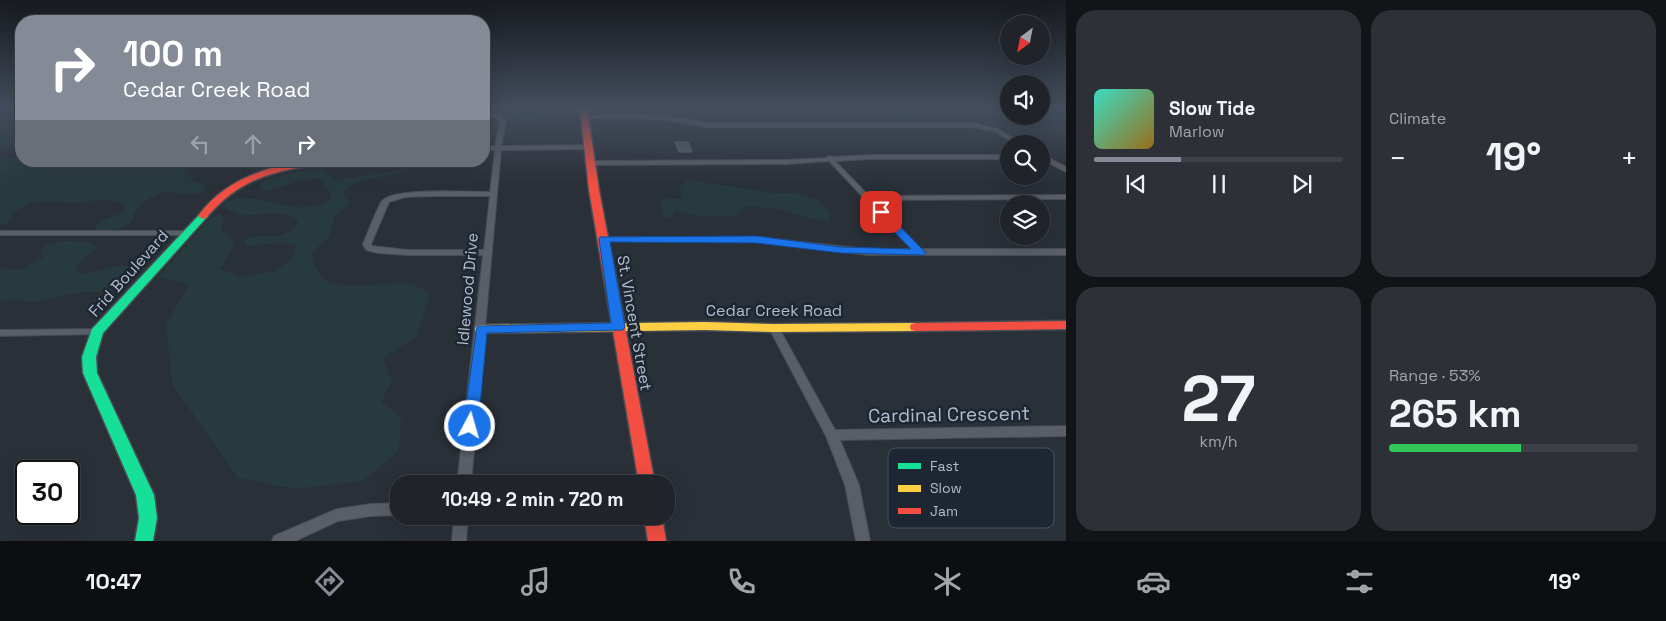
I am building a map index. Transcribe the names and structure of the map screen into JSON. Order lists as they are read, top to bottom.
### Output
{
  "streets": {
    "street": [
      "Frid Boulevard",
      "Idlewood Drive",
      "Cedar Creek Road",
      "St. Vincent Street",
      "Cardinal Crescent"
    ]
  },
  "crossings": [
    ["Idlewood Drive", "Cedar Creek Road"],
    ["Cedar Creek Road", "St. Vincent Street"]
  ],
  "legend": ["Fast", "Slow", "Jam"],
  "north": "bottom left",
  "page": {
    "tile": [
      "Climate",
      ["27", "km/h"],
      ["Range · 53%", "265 km"]
    ],
    "turn": ["100 m", "Cedar Creek Road"],
    "song": ["Slow Tide", "Marlow"],
    "heat": ["−", "19°", "+"],
    "limit": "30",
    "trip": "10:49 · 2 min · 720 m",
    "tabs": ["10:47", "19°"]
  }
}
